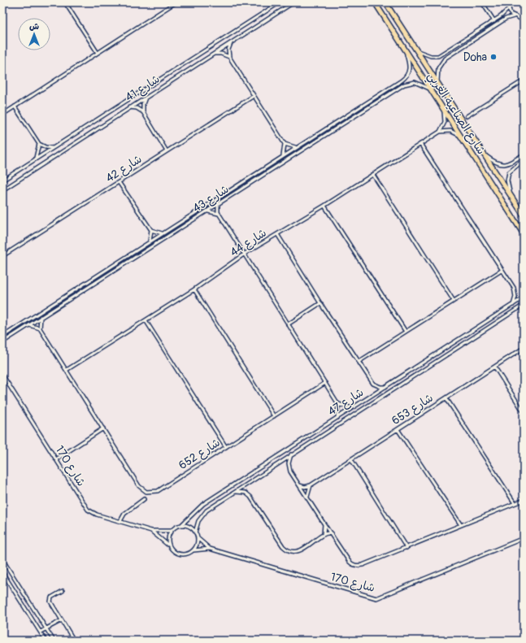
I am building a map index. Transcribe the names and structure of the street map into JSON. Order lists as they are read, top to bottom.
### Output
{
  "streets": {
    "main road": ["شارع الصناعية الغربي"],
    "street": [
      "شارع 41",
      "شارع 42",
      "شارع 43",
      "شارع 44",
      "شارع 47",
      "شارع 653",
      "شارع 652",
      "شارع 170"
    ]
  },
  "crossings": [
    ["شارع الصناعية الغربي", "شارع 43"],
    ["شارع 44", "شارع 652"],
    ["شارع 47", "شارع 170"]
  ],
  "places": ["Doha"],
  "north": "top"
}
